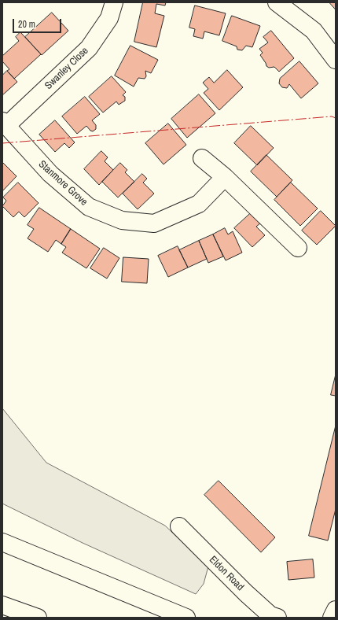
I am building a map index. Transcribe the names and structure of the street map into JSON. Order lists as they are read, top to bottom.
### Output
{
  "streets": {
    "main road": ["Swanley Close", "Stanmore Grove", "Eldon Road"]
  },
  "crossings": [
    ["Swanley Close", "Stanmore Grove"]
  ],
  "scale_bar": "20 m"
}
